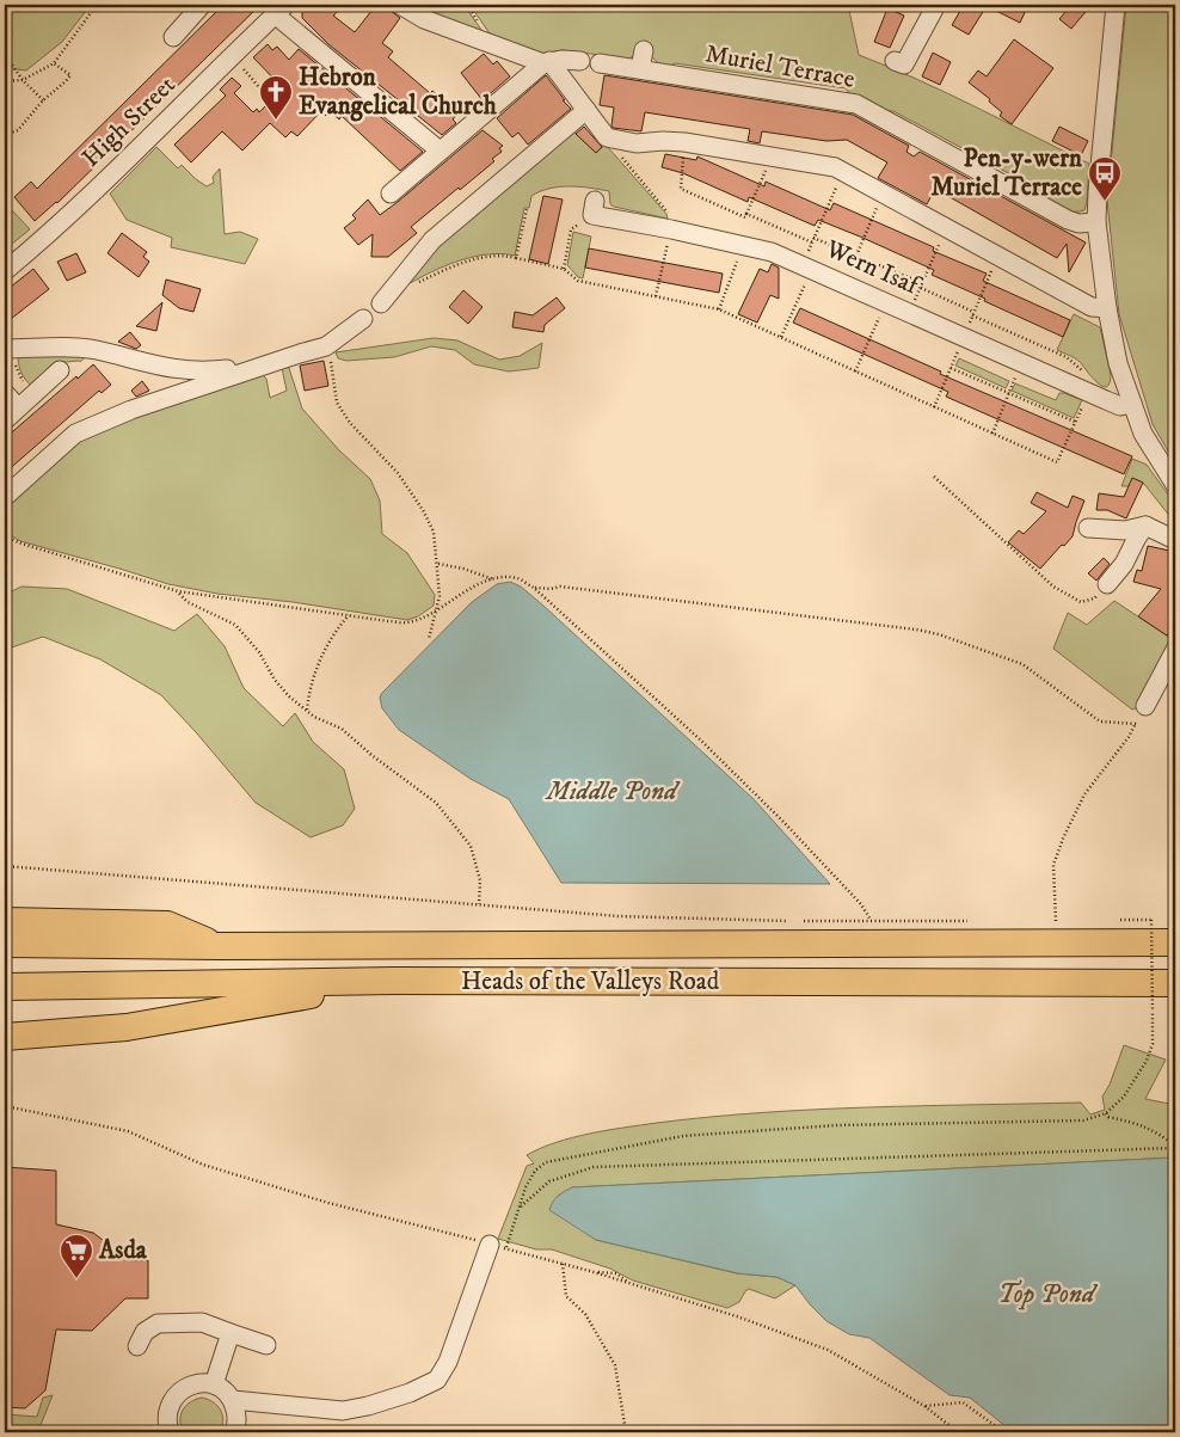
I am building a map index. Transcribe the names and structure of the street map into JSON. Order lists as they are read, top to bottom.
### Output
{
  "streets": {
    "highway": ["Heads of the Valleys Road"],
    "street": ["Muriel Terrace", "High Street", "Wern Isaf"]
  },
  "water": ["Middle Pond", "Top Pond"],
  "places": {
    "church": ["Hebron Evangelical Church"],
    "bus stop": ["Pen-y-wern Muriel Terrace"],
    "supermarket": ["Asda"]
  }
}
